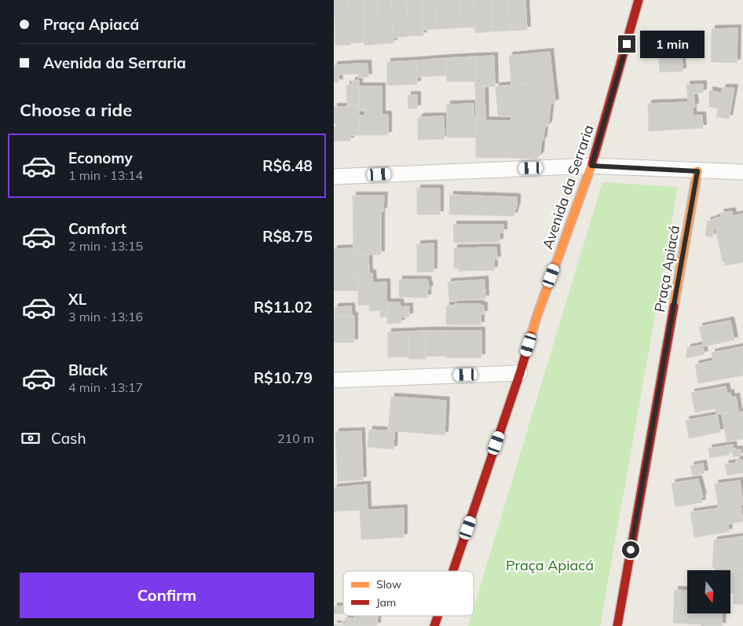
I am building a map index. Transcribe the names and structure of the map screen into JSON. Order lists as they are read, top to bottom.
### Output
{
  "streets": {
    "main road": ["Avenida da Serraria", "Praça Apiacá"]
  },
  "parks": ["Praça Apiacá"],
  "legend": ["Slow", "Jam"],
  "north": "bottom",
  "page": {
    "banner": ["Praça Apiacá", "Avenida da Serraria"],
    "bubble": "1 min",
    "heading": "Choose a ride",
    "list": [
      {
        "name": "Economy",
        "note": "1 min · 13:14",
        "value": "R$6.48"
      },
      {
        "name": "Comfort",
        "note": "2 min · 13:15",
        "value": "R$8.75"
      },
      {
        "name": "XL",
        "note": "3 min · 13:16",
        "value": "R$11.02"
      },
      {
        "name": "Black",
        "note": "4 min · 13:17",
        "value": "R$10.79"
      }
    ],
    "pay": ["Cash", "210 m"],
    "buttons": "Confirm"
  }
}
